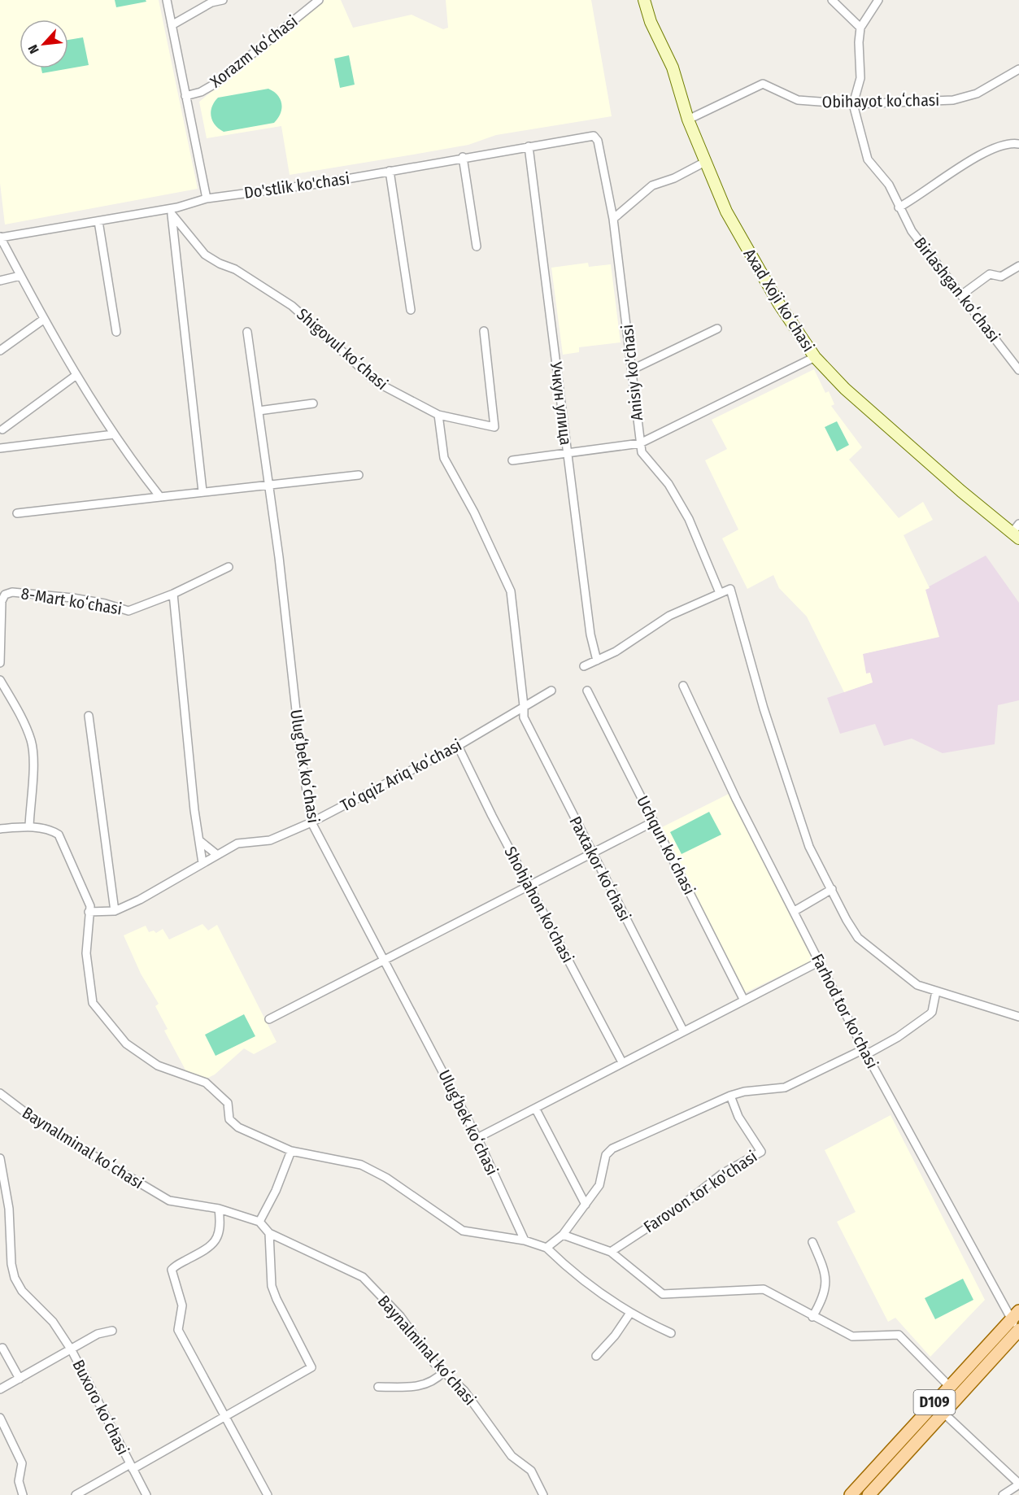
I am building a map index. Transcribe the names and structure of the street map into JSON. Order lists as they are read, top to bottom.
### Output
{
  "streets": {
    "main road": ["D109"],
    "street": [
      "Xorazm koʻchasi",
      "Obihayot koʻchasi",
      "Do'stlik ko'chasi",
      "Birlashgan koʻchasi",
      "Axad Xoji koʻchasi",
      "Shigovul koʻchasi",
      "Anisiy ko'chasi",
      "Учкун улица",
      "8-Mart koʻchasi",
      "Ulugʻbek koʻchasi",
      "Toʻqqiz Ariq koʻchasi",
      "Uchqun koʻchasi",
      "Paxtakor koʻchasi",
      "Shohjahon ko'chasi",
      "Farhod tor ko'chasi",
      "Baynalminal koʻchasi",
      "Farovon tor ko'chasi",
      "Buxoro koʻchasi"
    ]
  },
  "crossings": [
    ["Obihayot koʻchasi", "Birlashgan koʻchasi"],
    ["Obihayot koʻchasi", "Axad Xoji koʻchasi"],
    ["Do'stlik ko'chasi", "Shigovul koʻchasi"],
    ["Do'stlik ko'chasi", "Anisiy ko'chasi"],
    ["Do'stlik ko'chasi", "Учкун улица"],
    ["Ulugʻbek koʻchasi", "Toʻqqiz Ariq koʻchasi"],
    ["Toʻqqiz Ariq koʻchasi", "Paxtakor koʻchasi"],
    ["Toʻqqiz Ariq koʻchasi", "Shohjahon ko'chasi"],
    ["Farhod tor ko'chasi", "D109"]
  ],
  "north": "bottom left"
}
